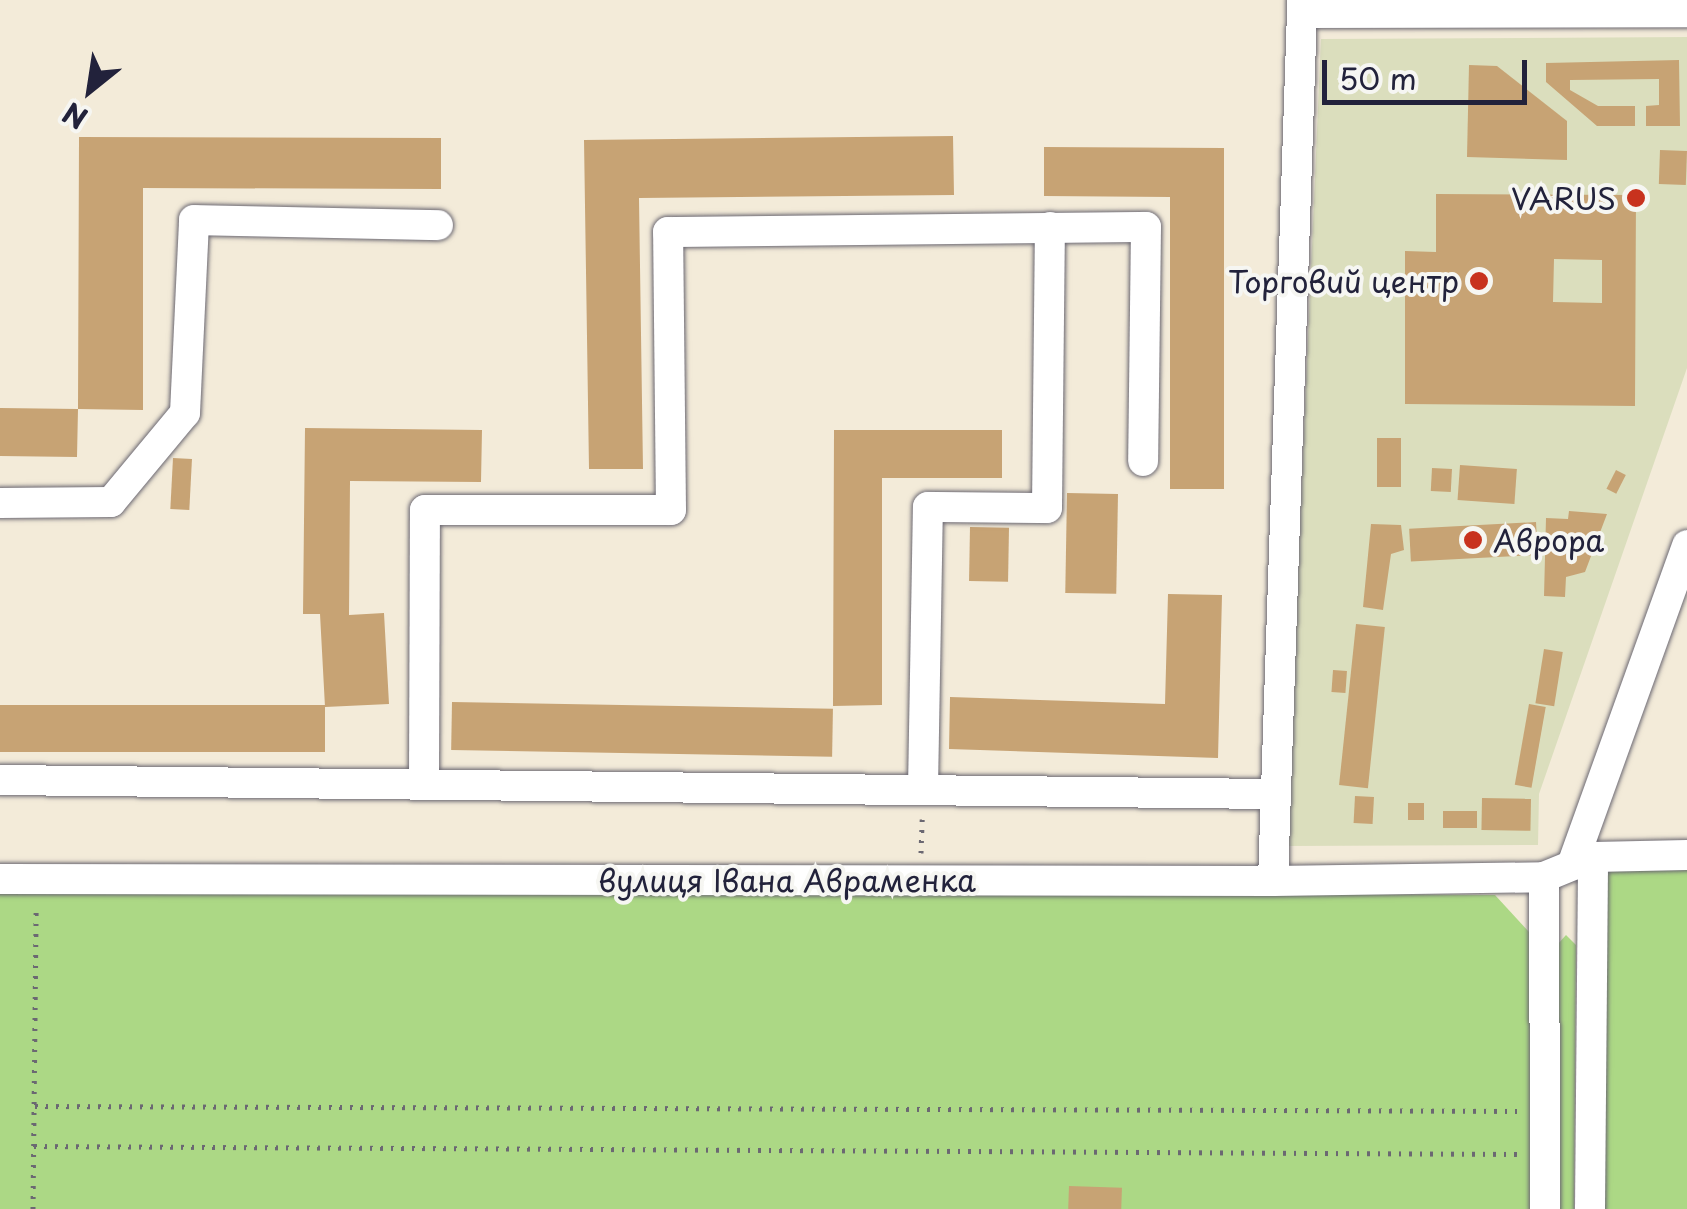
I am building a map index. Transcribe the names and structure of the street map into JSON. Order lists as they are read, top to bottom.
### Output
{
  "streets": {
    "street": ["вулиця Івана Авраменка"]
  },
  "places": ["VARUS", "Торговий центр", "Аврора"],
  "scale_bar": "50 m",
  "north": "bottom left"
}
